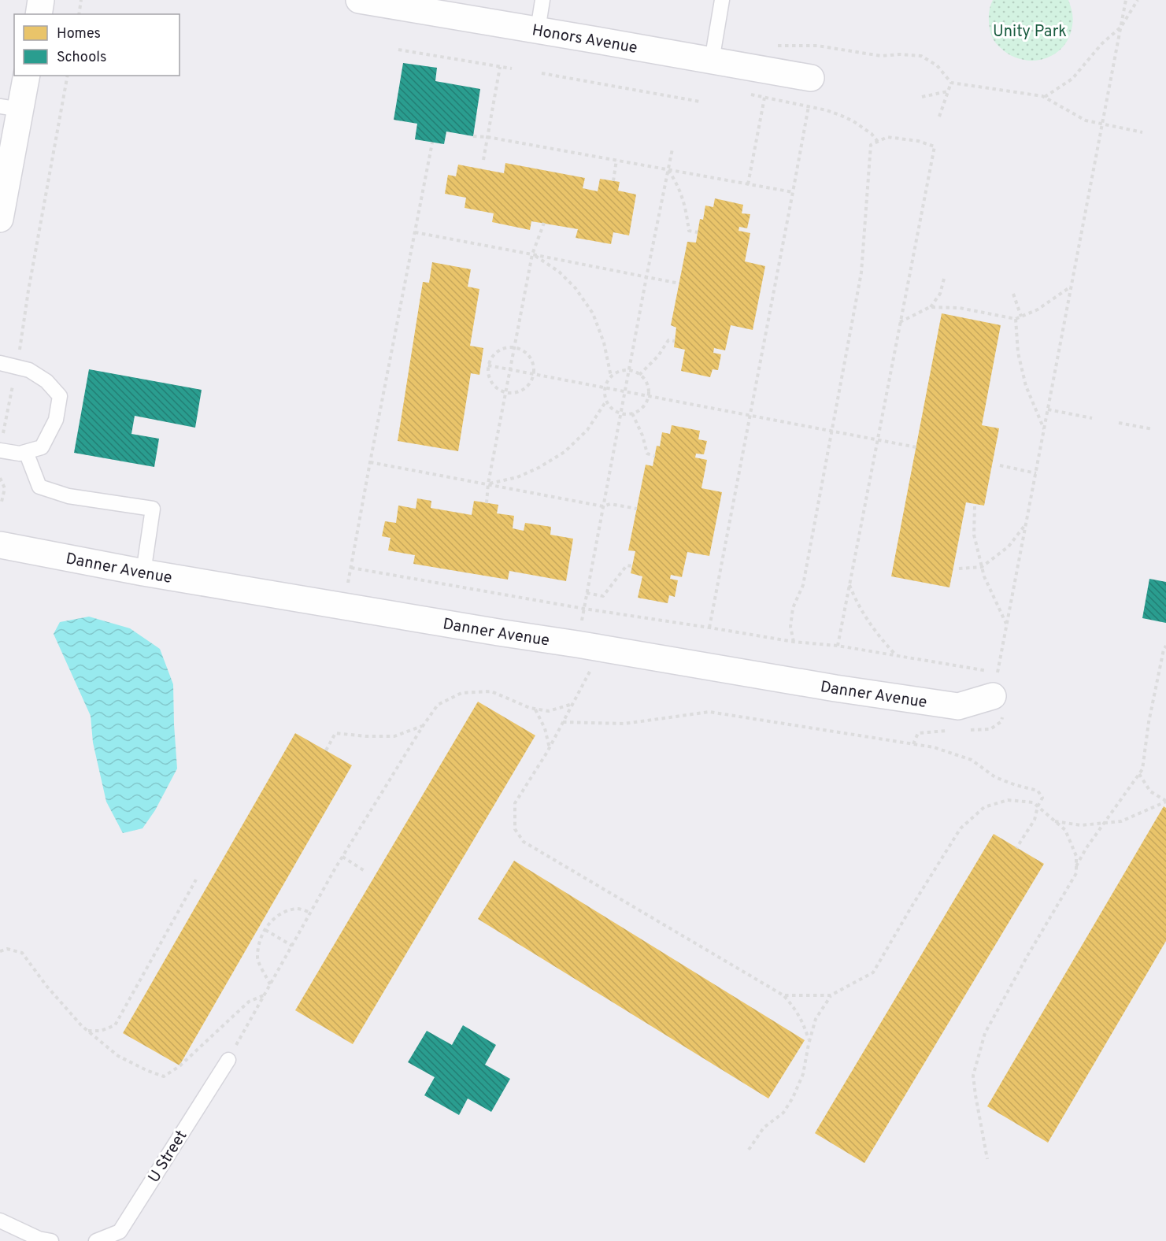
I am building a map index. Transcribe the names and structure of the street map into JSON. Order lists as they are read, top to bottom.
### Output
{
  "streets": {
    "street": ["Honors Avenue", "Danner Avenue"],
    "lane": ["U Street"]
  },
  "parks": ["Unity Park"],
  "legend": ["Homes", "Schools"]
}
